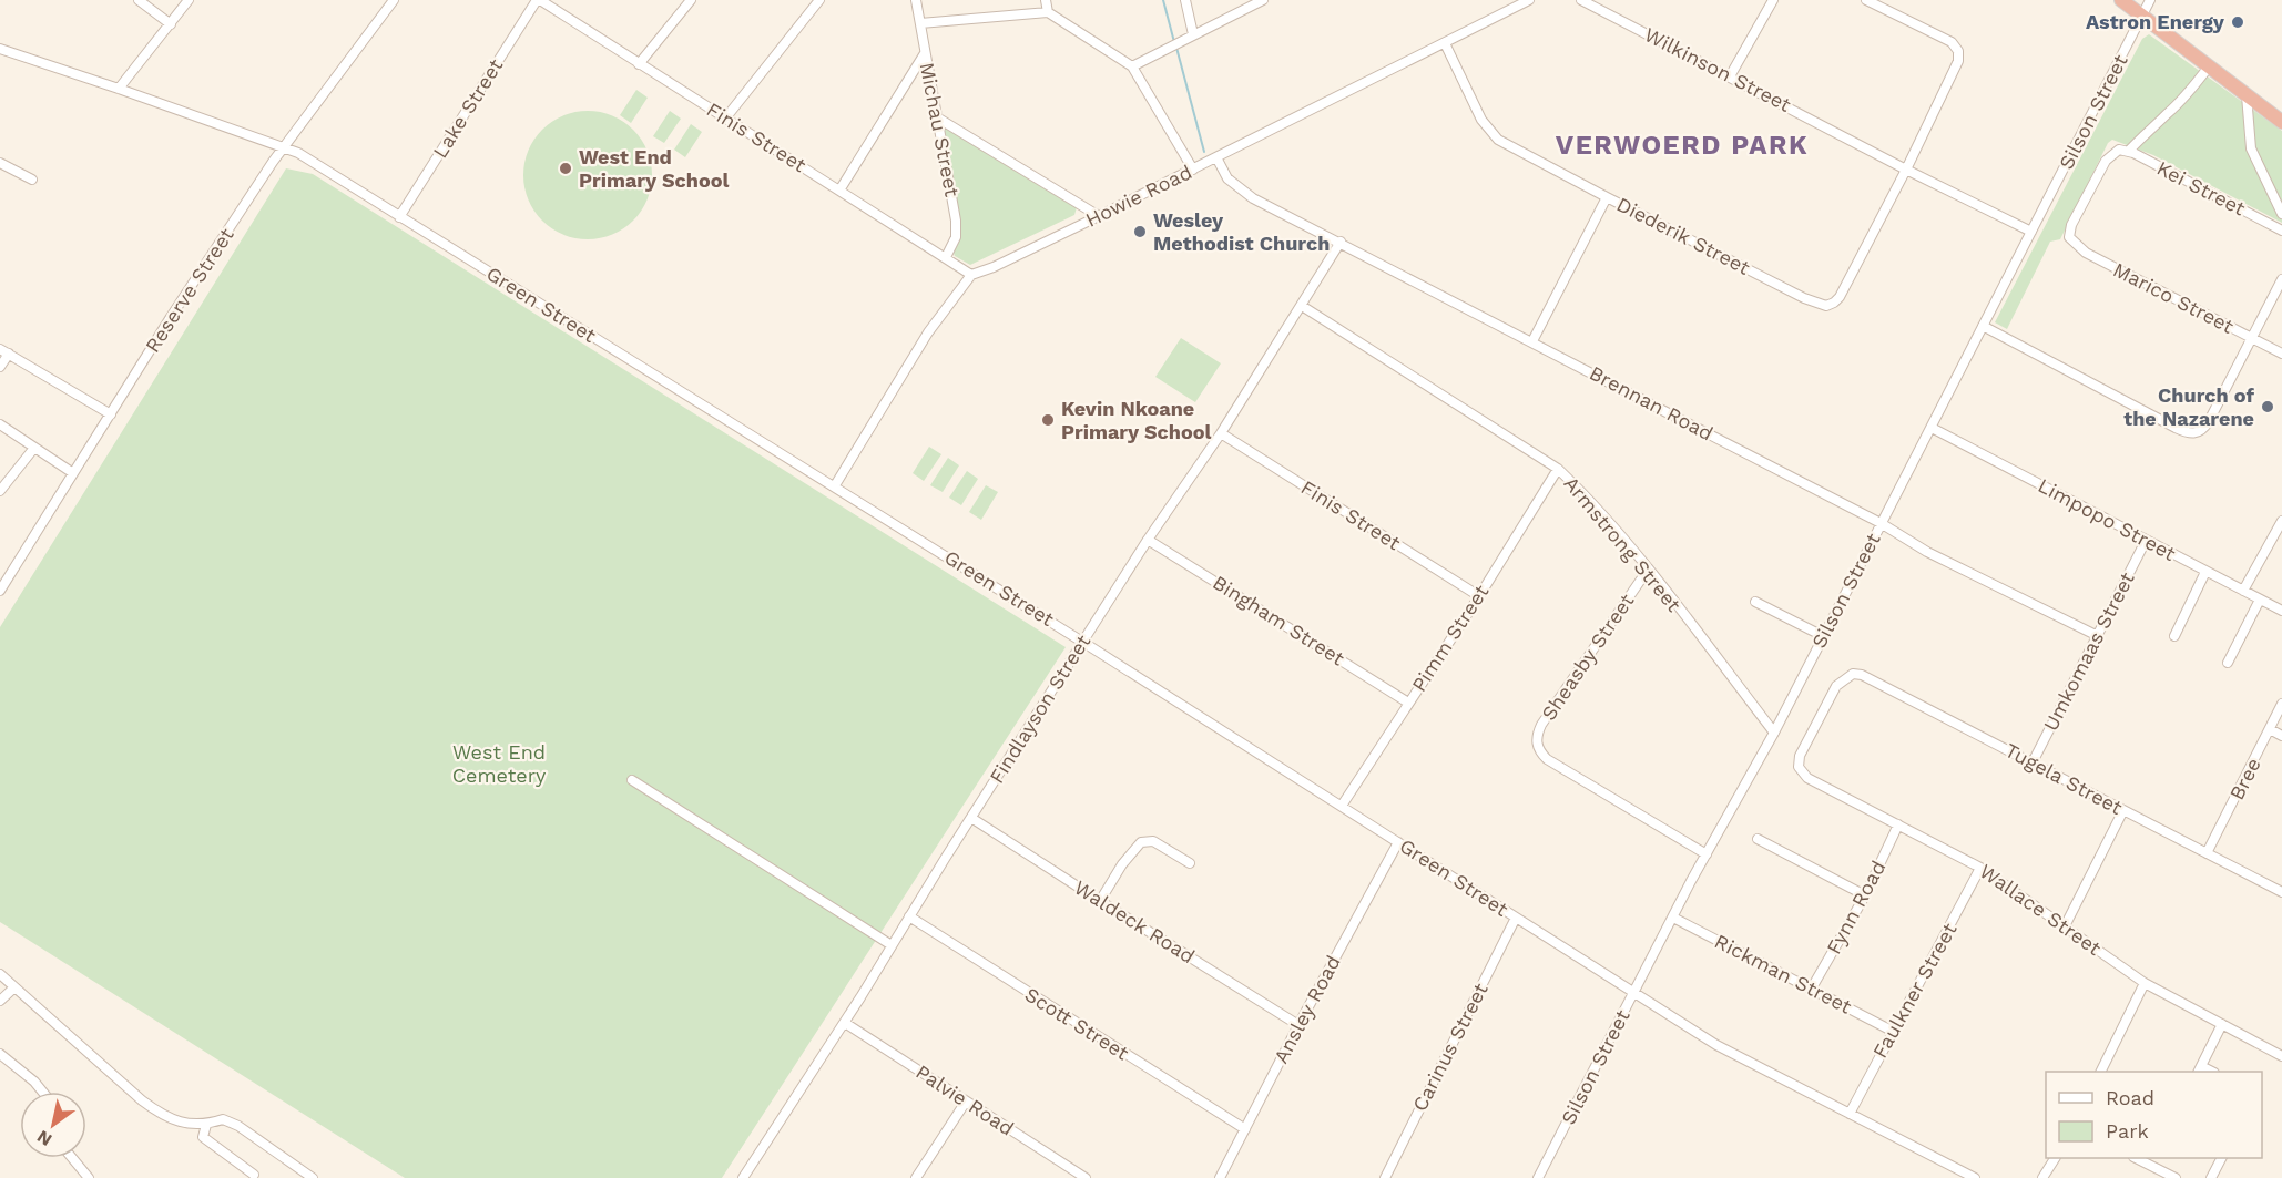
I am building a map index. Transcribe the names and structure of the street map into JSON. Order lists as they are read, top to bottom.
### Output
{
  "streets": {
    "street": [
      "Wilkinson Street",
      "Lake Street",
      "Silson Street",
      "Michau Street",
      "Finis Street",
      "Kei Street",
      "Howie Road",
      "Diederik Street",
      "Reserve Street",
      "Marico Street",
      "Green Street",
      "Brennan Road",
      "Limpopo Street",
      "Armstrong Street",
      "Bingham Street",
      "Pimm Street",
      "Umkomaas Street",
      "Sheasby Street",
      "Findlayson Street",
      "Tugela Street",
      "Bree",
      "Fynn Road",
      "Wallace Street",
      "Waldeck Road",
      "Rickman Street",
      "Faulkner Street",
      "Ansley Road",
      "Scott Street",
      "Carinus Street",
      "Palvie Road"
    ]
  },
  "crossings": [
    ["Wilkinson Street", "Silson Street"],
    ["Wilkinson Street", "Diederik Street"],
    ["Lake Street", "Finis Street"],
    ["Lake Street", "Green Street"],
    ["Silson Street", "Green Street"],
    ["Silson Street", "Brennan Road"],
    ["Silson Street", "Limpopo Street"],
    ["Silson Street", "Armstrong Street"],
    ["Silson Street", "Sheasby Street"],
    ["Silson Street", "Rickman Street"],
    ["Michau Street", "Finis Street"],
    ["Finis Street", "Howie Road"],
    ["Finis Street", "Pimm Street"],
    ["Finis Street", "Findlayson Street"],
    ["Kei Street", "Marico Street"],
    ["Howie Road", "Diederik Street"],
    ["Howie Road", "Brennan Road"],
    ["Reserve Street", "Green Street"],
    ["Green Street", "Pimm Street"],
    ["Green Street", "Findlayson Street"],
    ["Green Street", "Faulkner Street"],
    ["Green Street", "Ansley Road"],
    ["Green Street", "Carinus Street"],
    ["Brennan Road", "Umkomaas Street"],
    ["Brennan Road", "Findlayson Street"],
    ["Limpopo Street", "Umkomaas Street"],
    ["Armstrong Street", "Pimm Street"],
    ["Armstrong Street", "Sheasby Street"],
    ["Armstrong Street", "Findlayson Street"],
    ["Bingham Street", "Pimm Street"],
    ["Bingham Street", "Findlayson Street"],
    ["Umkomaas Street", "Tugela Street"],
    ["Findlayson Street", "Waldeck Road"],
    ["Findlayson Street", "Scott Street"],
    ["Findlayson Street", "Palvie Road"],
    ["Tugela Street", "Bree"],
    ["Tugela Street", "Wallace Street"],
    ["Fynn Road", "Wallace Street"],
    ["Fynn Road", "Rickman Street"],
    ["Wallace Street", "Faulkner Street"],
    ["Waldeck Road", "Ansley Road"],
    ["Rickman Street", "Faulkner Street"],
    ["Ansley Road", "Scott Street"]
  ],
  "districts": ["VERWOERD PARK"],
  "parks": ["West End Cemetery"],
  "places": [
    "Astron Energy",
    "West End Primary School",
    "Wesley Methodist Church",
    "Church of the Nazarene",
    "Kevin Nkoane Primary School"
  ],
  "legend": ["Road", "Park"],
  "north": "bottom left"
}
